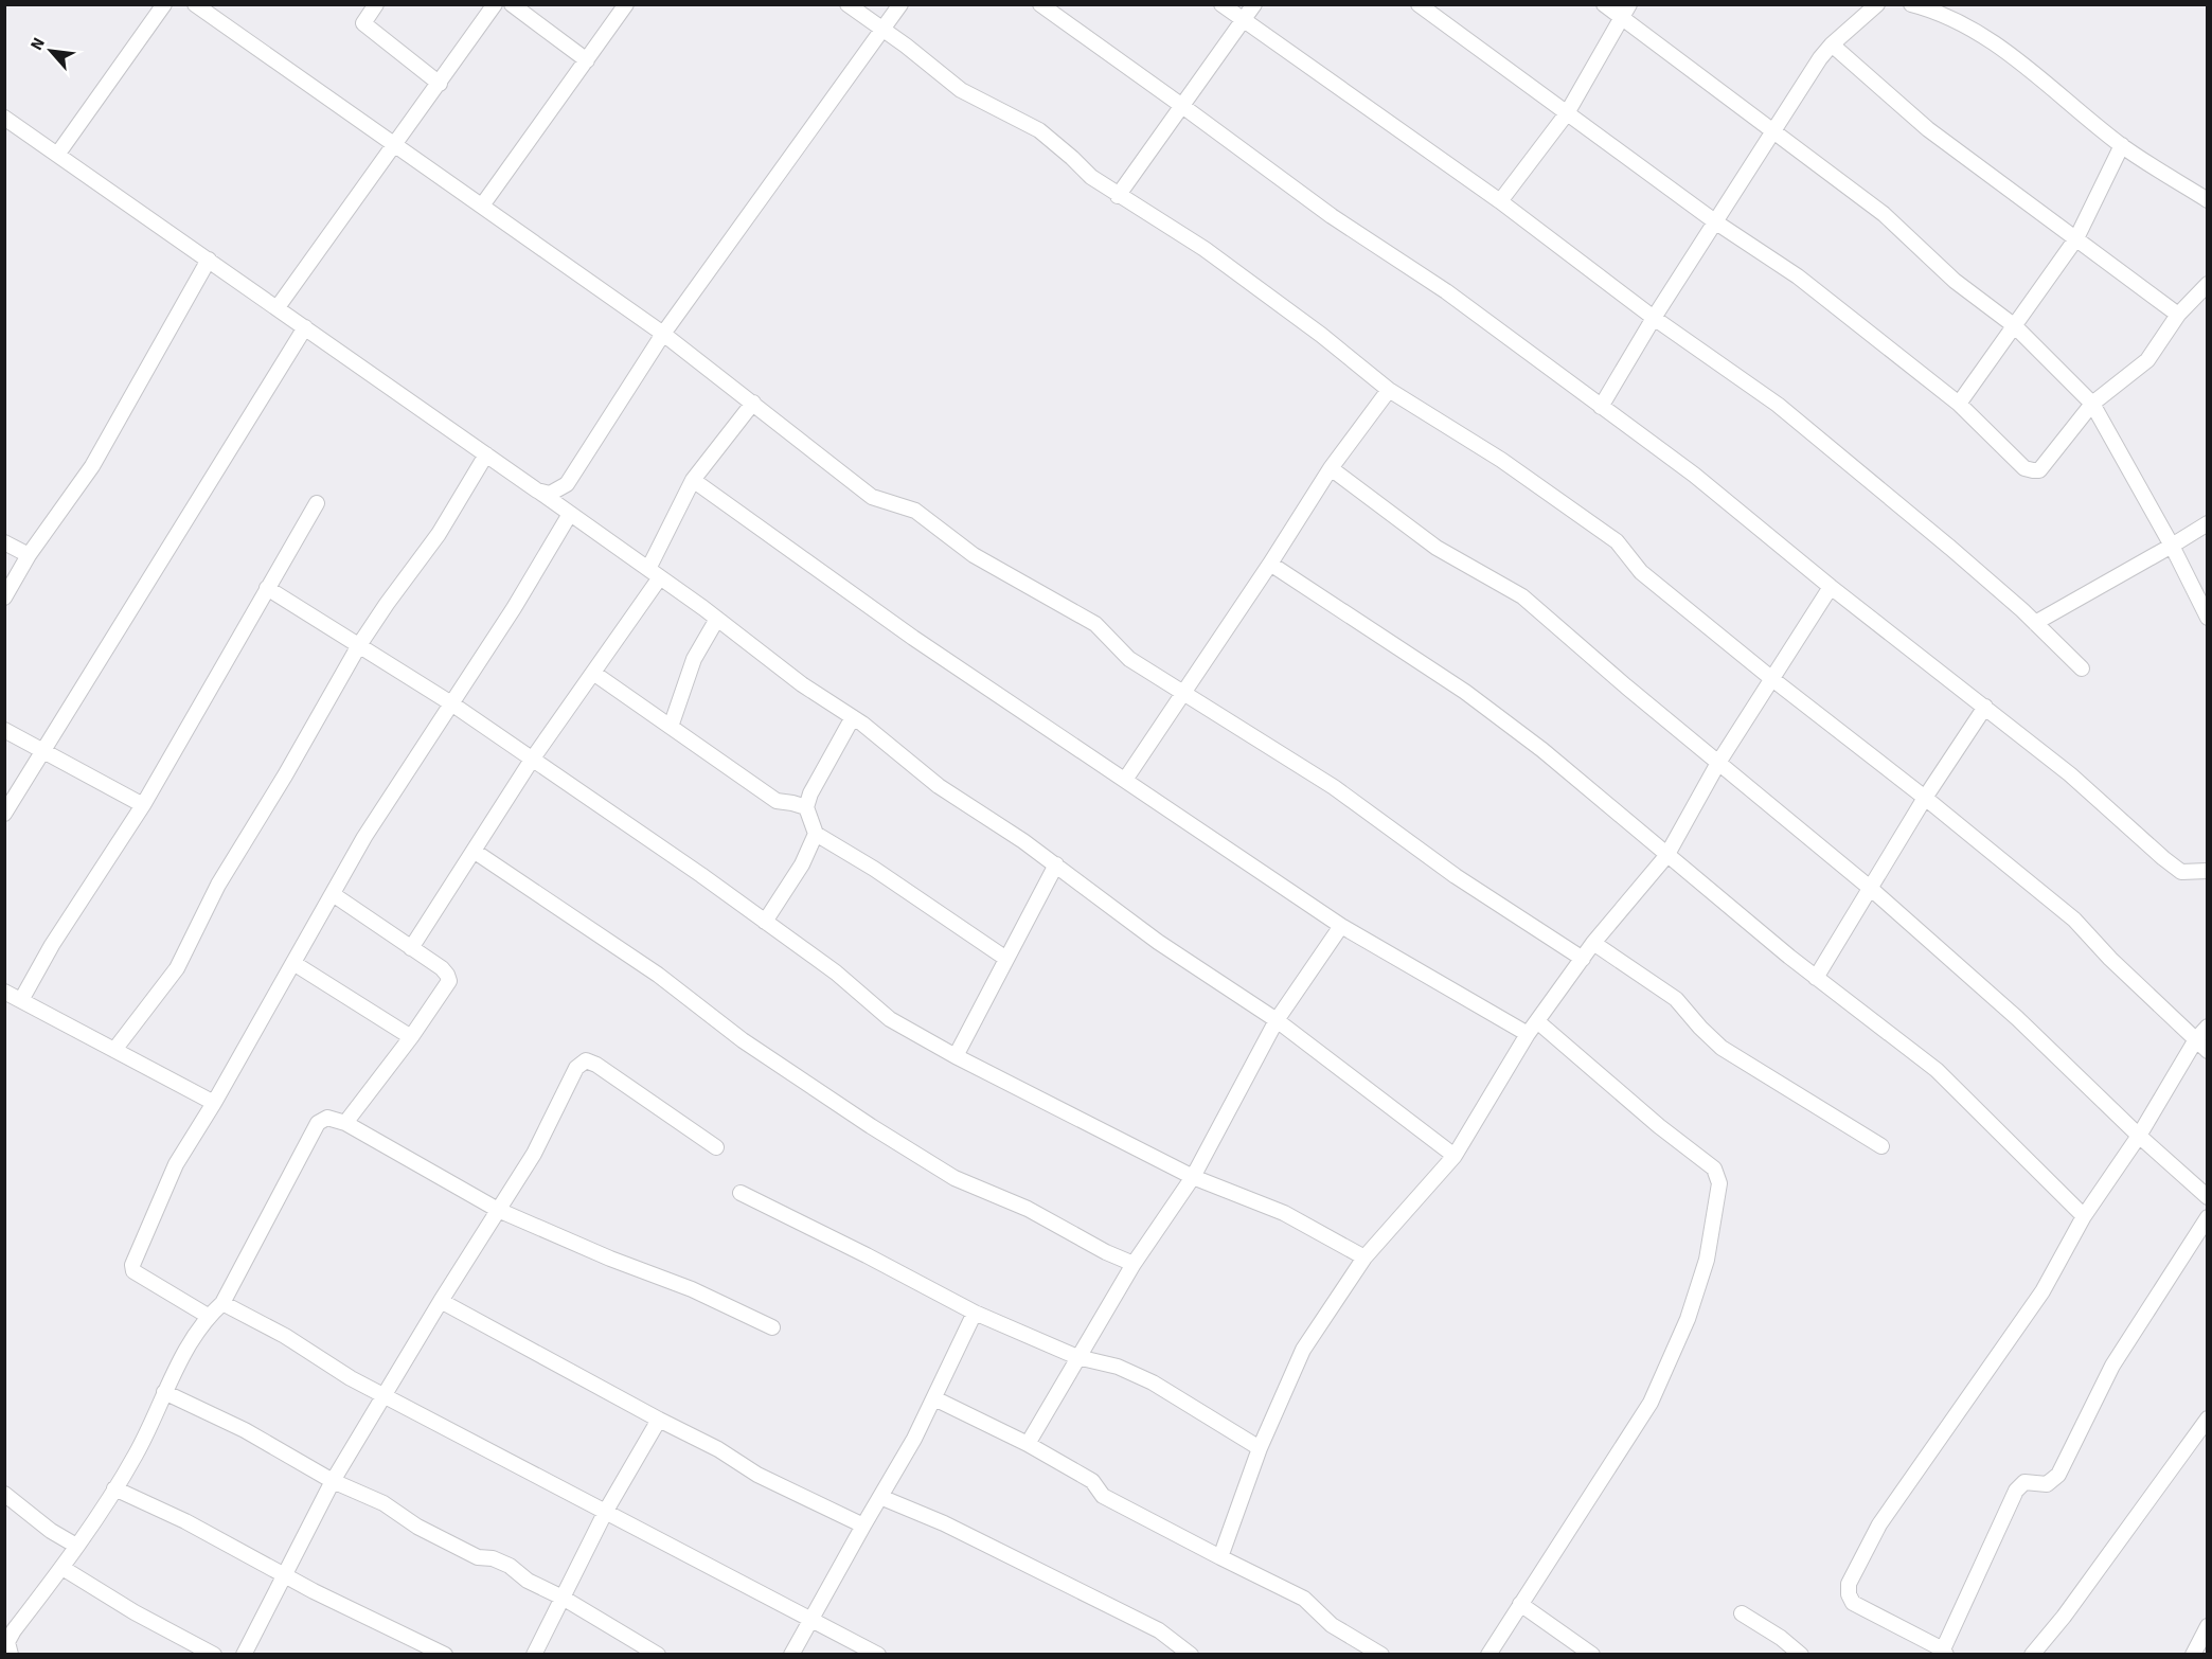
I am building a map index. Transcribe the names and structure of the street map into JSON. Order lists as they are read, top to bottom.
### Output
{
  "north": "top left"
}
